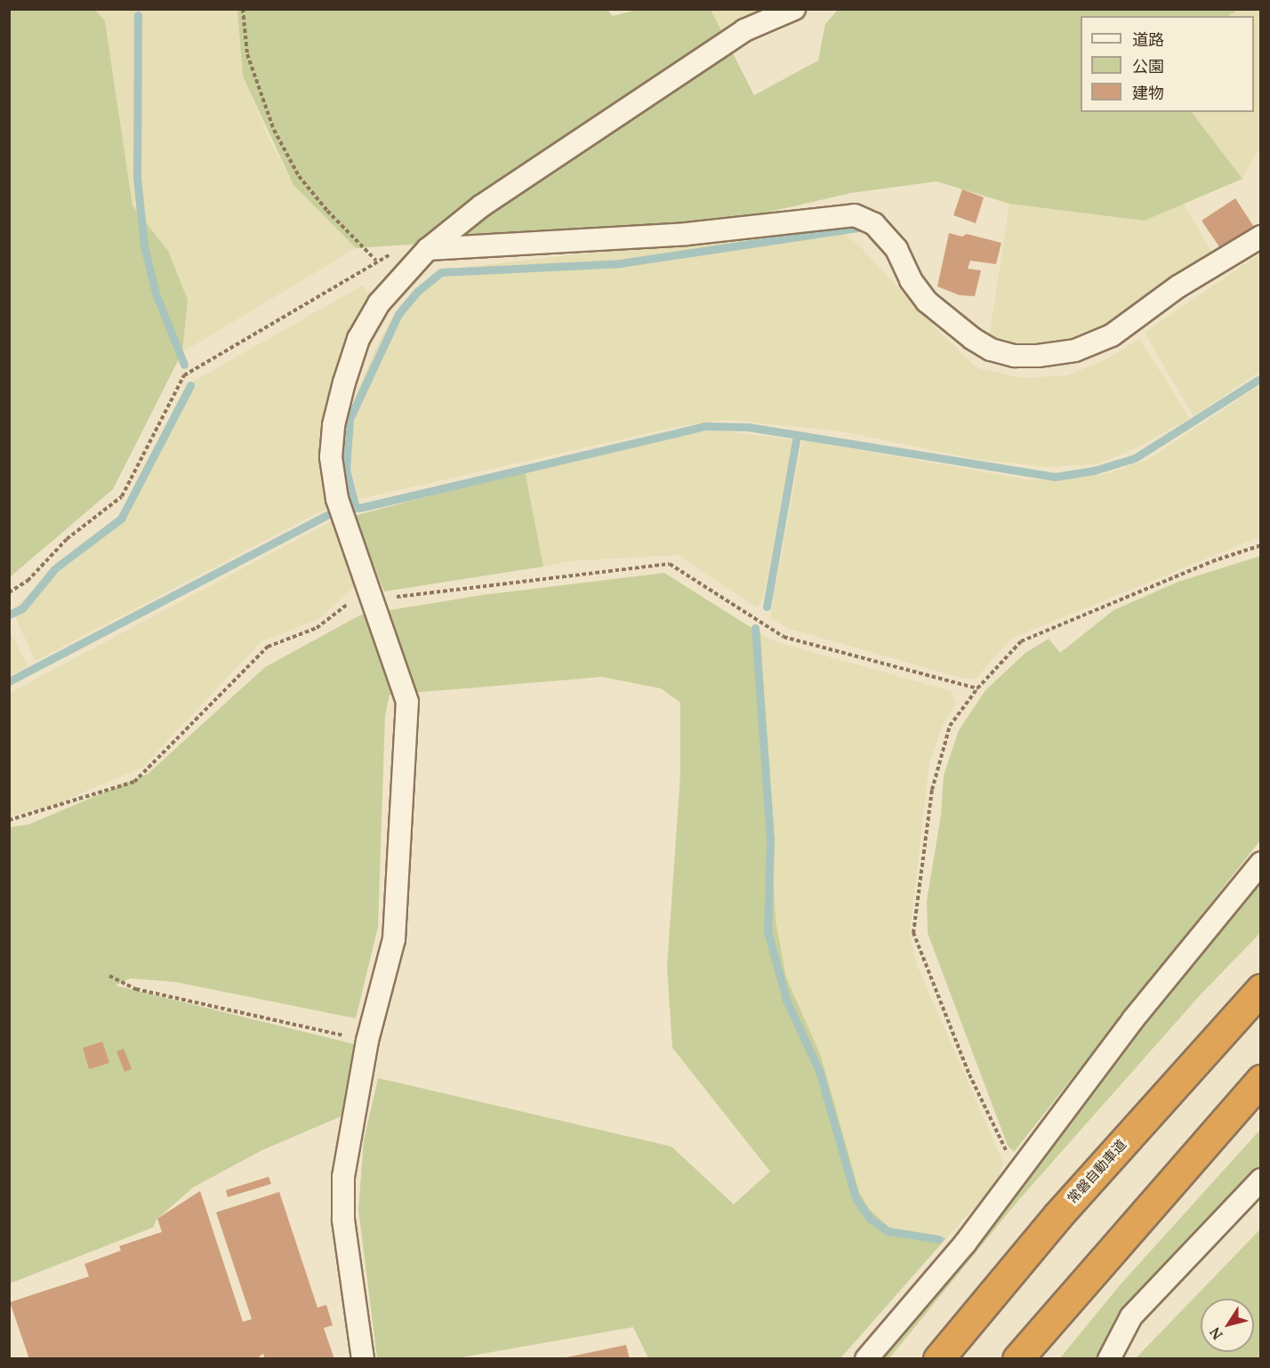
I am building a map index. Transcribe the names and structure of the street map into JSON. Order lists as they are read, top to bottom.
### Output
{
  "streets": {
    "highway": ["常磐自動車道"]
  },
  "legend": ["道路", "公園", "建物"],
  "north": "bottom left"
}
